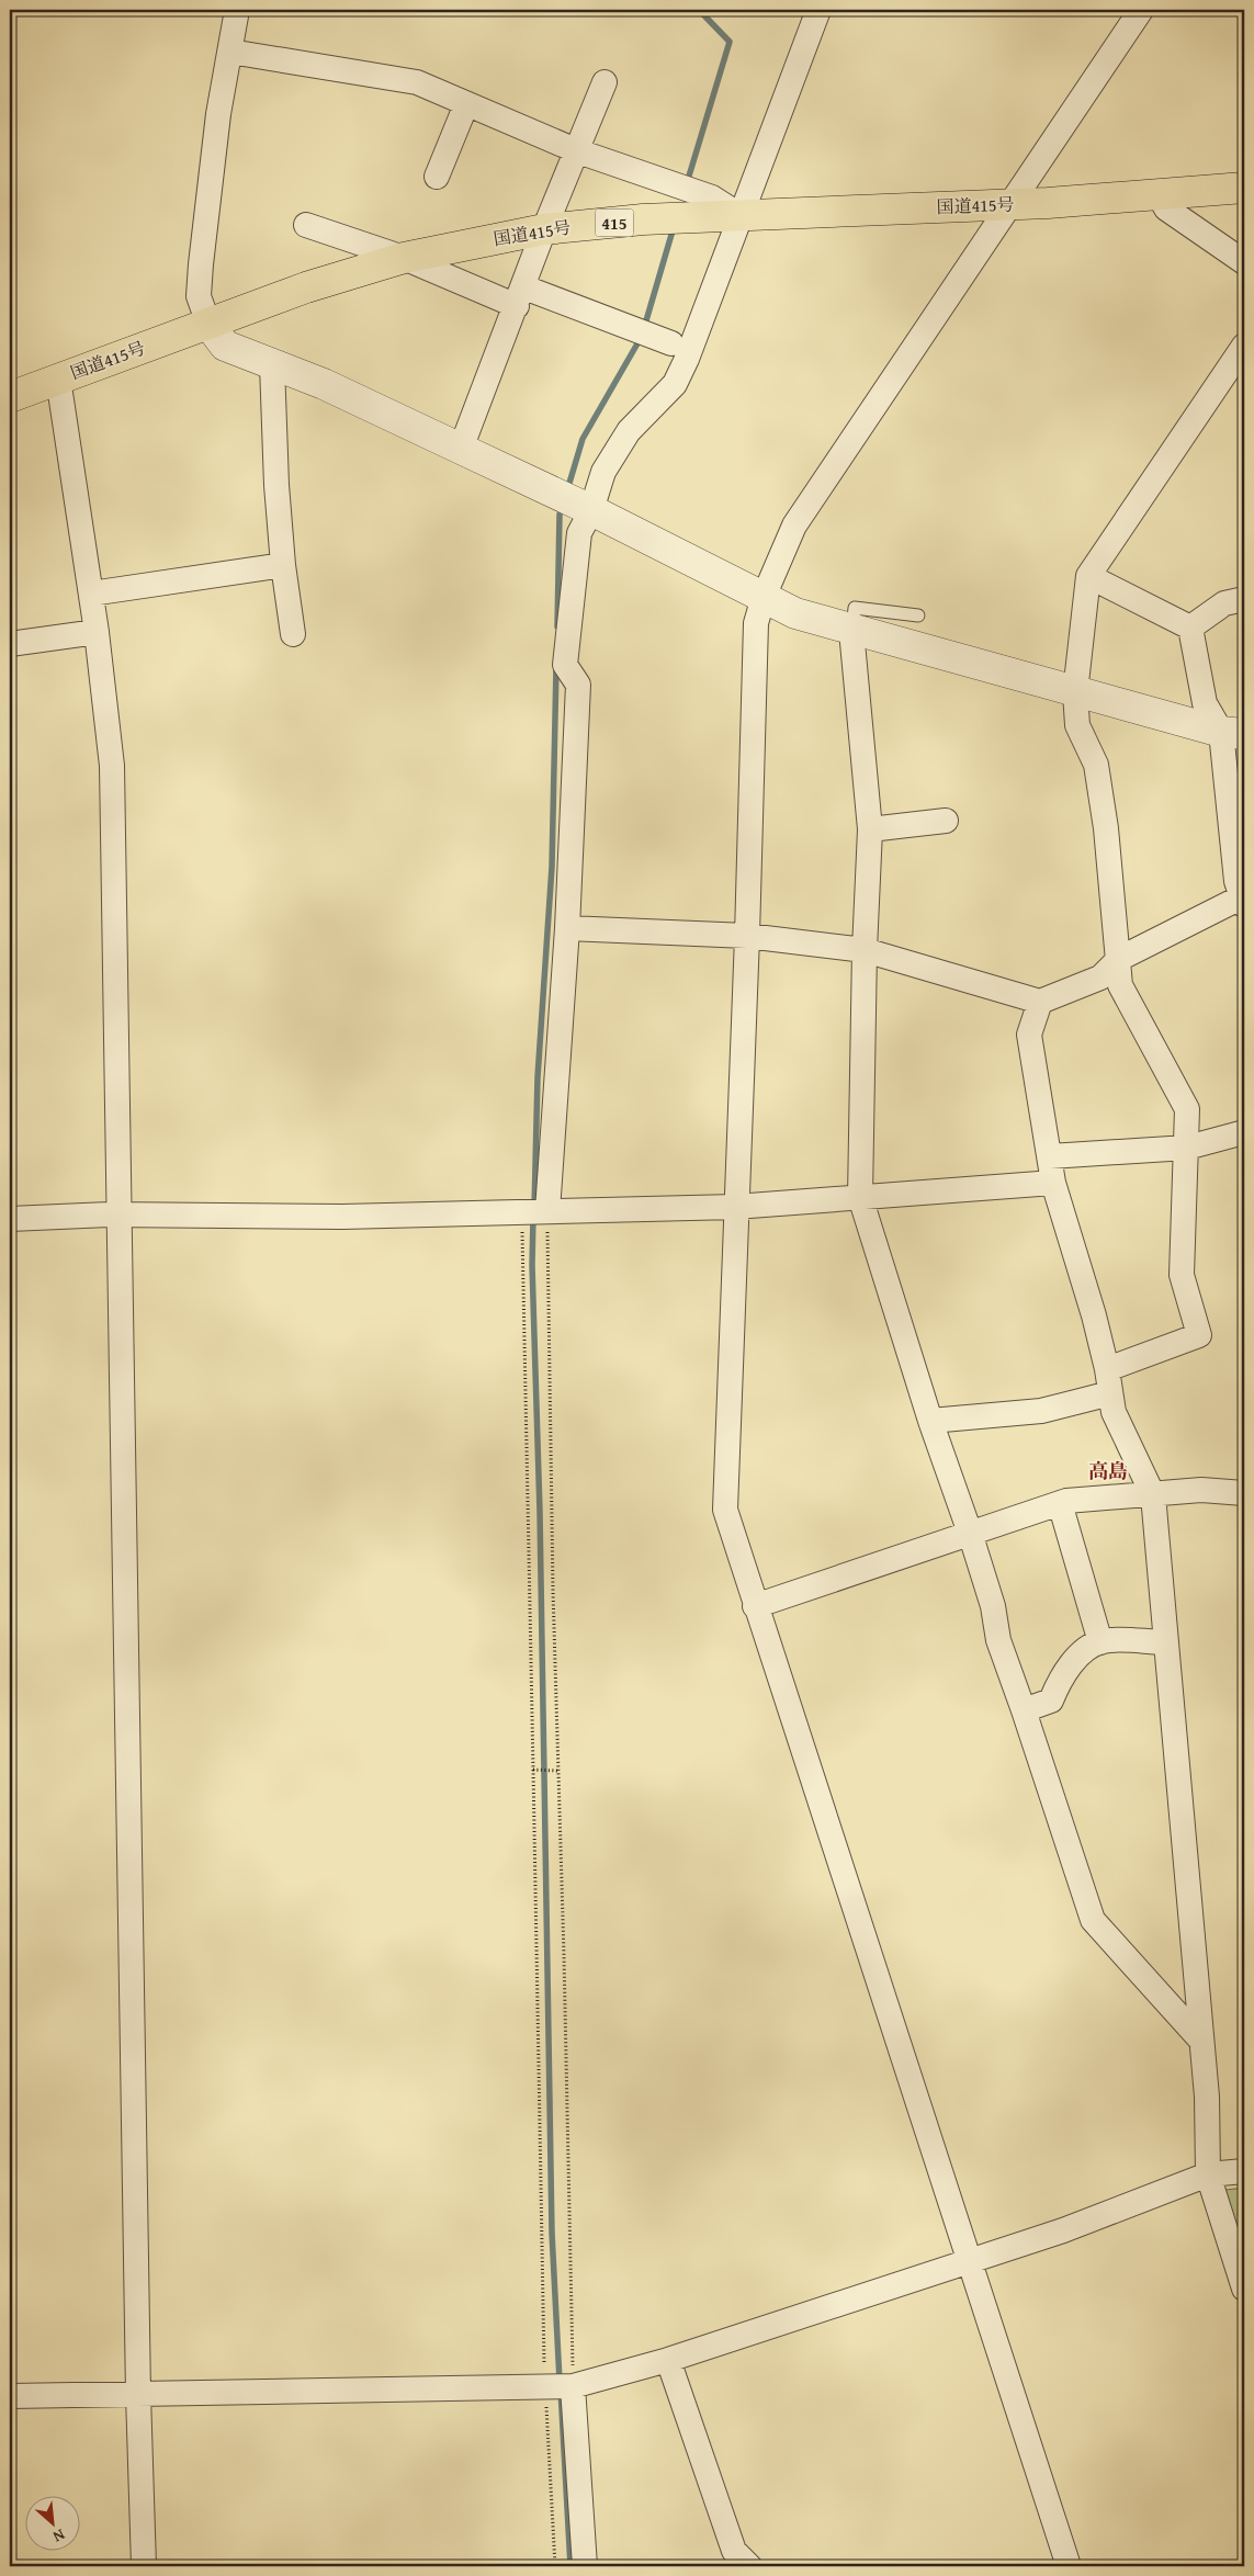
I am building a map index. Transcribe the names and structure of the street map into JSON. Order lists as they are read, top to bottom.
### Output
{
  "streets": {
    "highway": ["国道415号", "415"]
  },
  "districts": ["高島"],
  "north": "bottom right"
}
